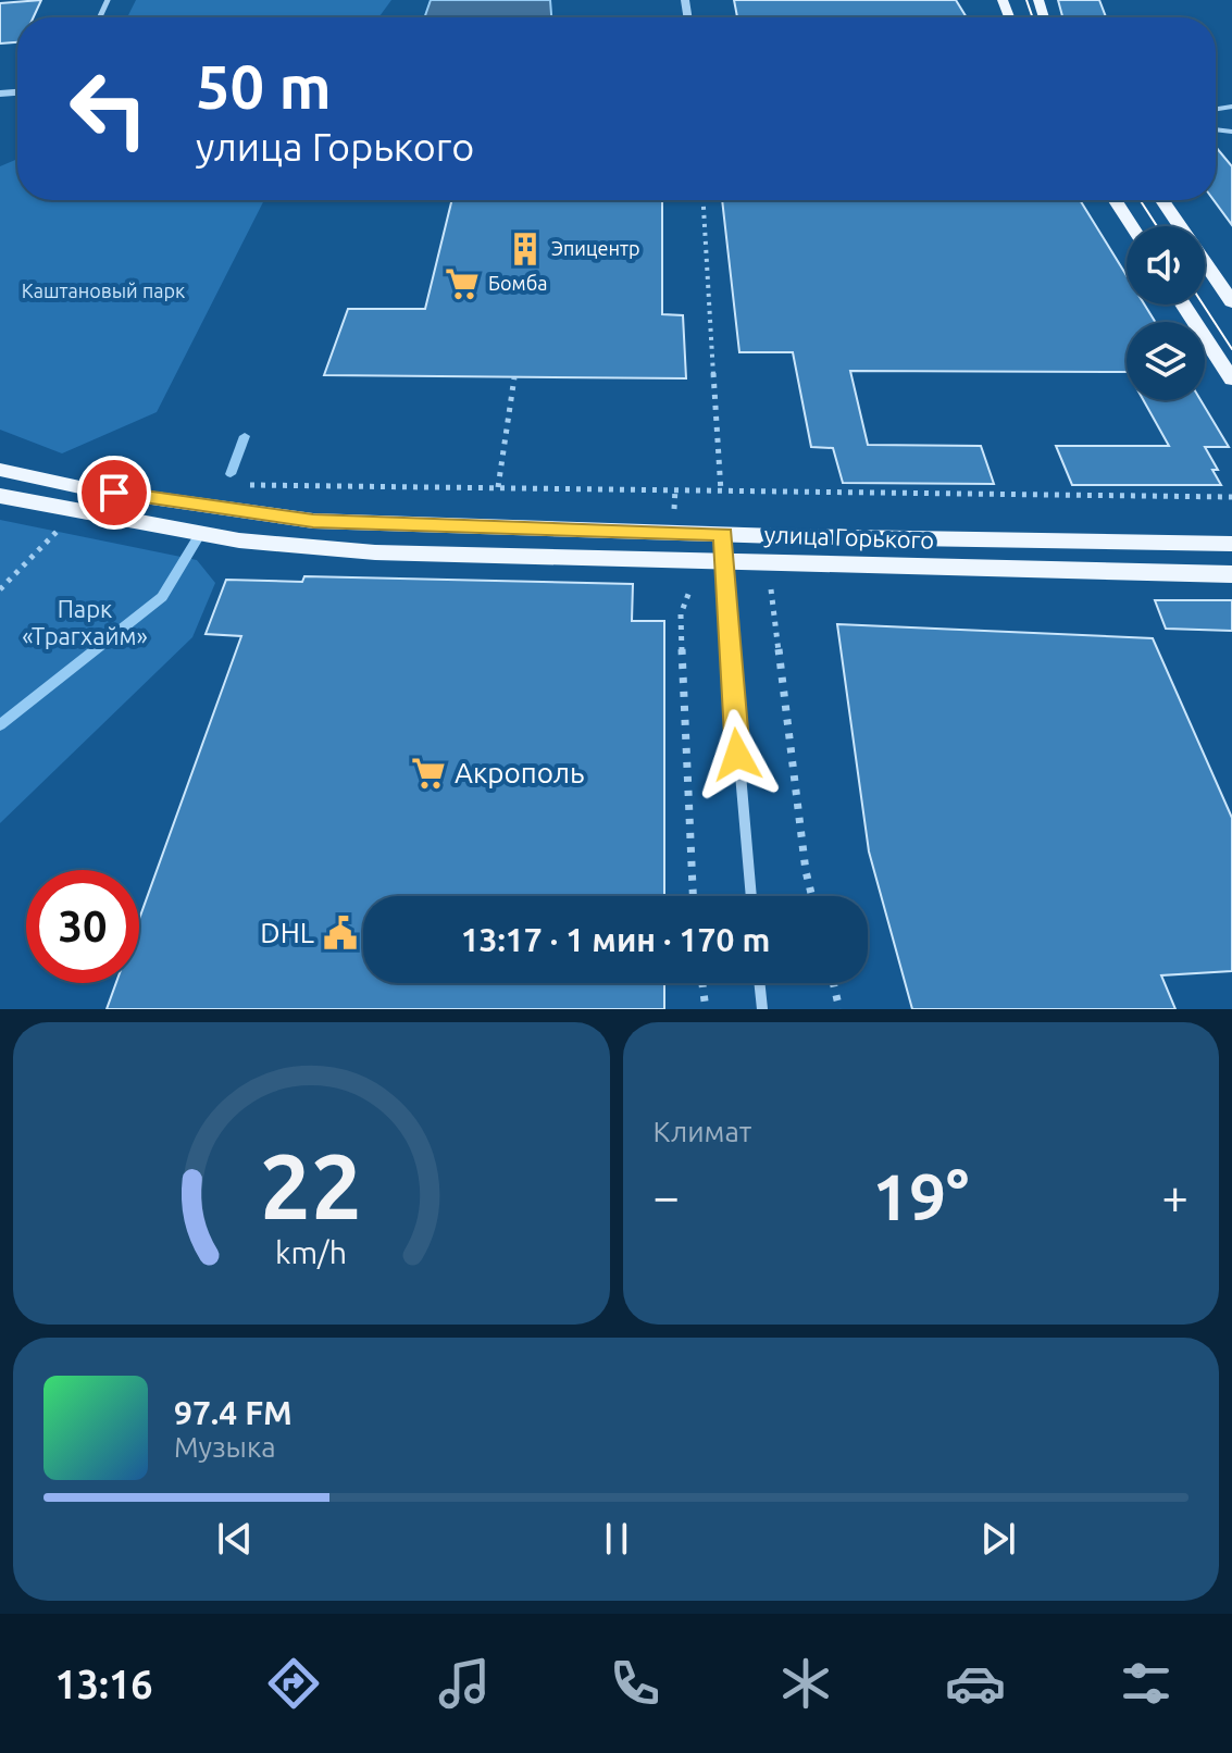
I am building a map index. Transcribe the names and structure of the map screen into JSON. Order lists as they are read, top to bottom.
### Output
{
  "streets": {
    "main road": ["улица Горького"]
  },
  "parks": ["Каштановый парк", "Парк «Трагхайм»"],
  "places": {
    "building": ["Эпицентр"],
    "supermarket": ["Бомба", "Акрополь"],
    "public building": ["DHL"]
  },
  "page": {
    "turn": ["50 m", "улица Горького"],
    "limit": "30",
    "trip": "13:17 · 1 мин · 170 m",
    "tile": "Климат",
    "heat": ["−", "19°", "+"],
    "song": ["97.4 FM", "Музыка"],
    "tabs": "13:16",
    "gauge": ["22", "km/h"]
  }
}
